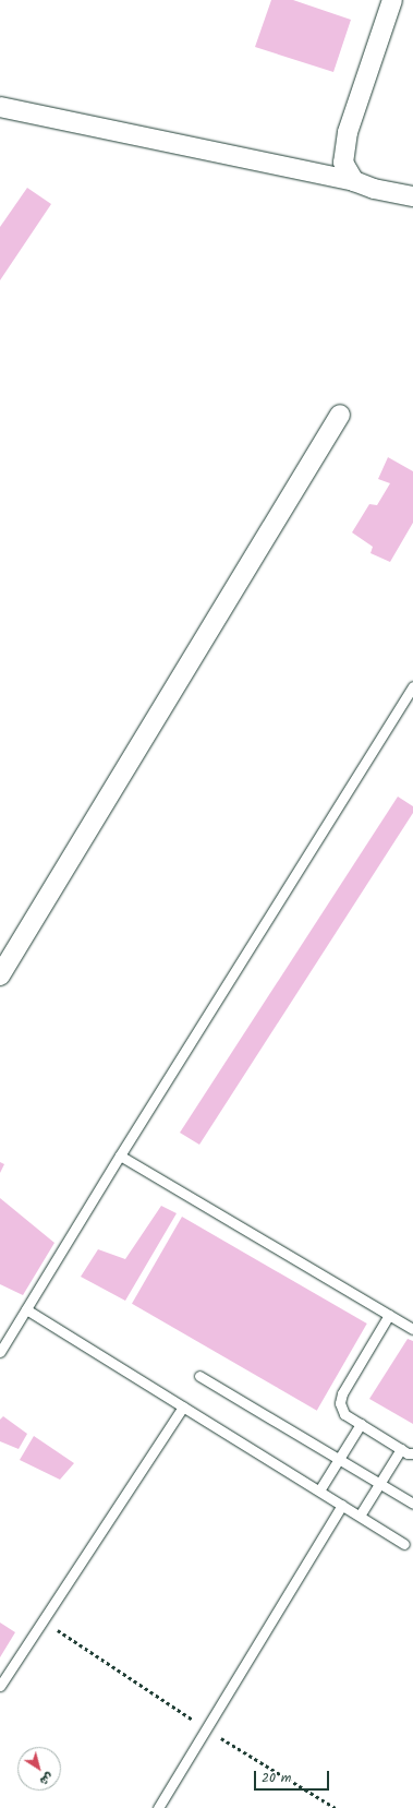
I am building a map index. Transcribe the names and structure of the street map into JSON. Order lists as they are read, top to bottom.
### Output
{
  "scale_bar": "20 m",
  "north": "bottom right"
}
